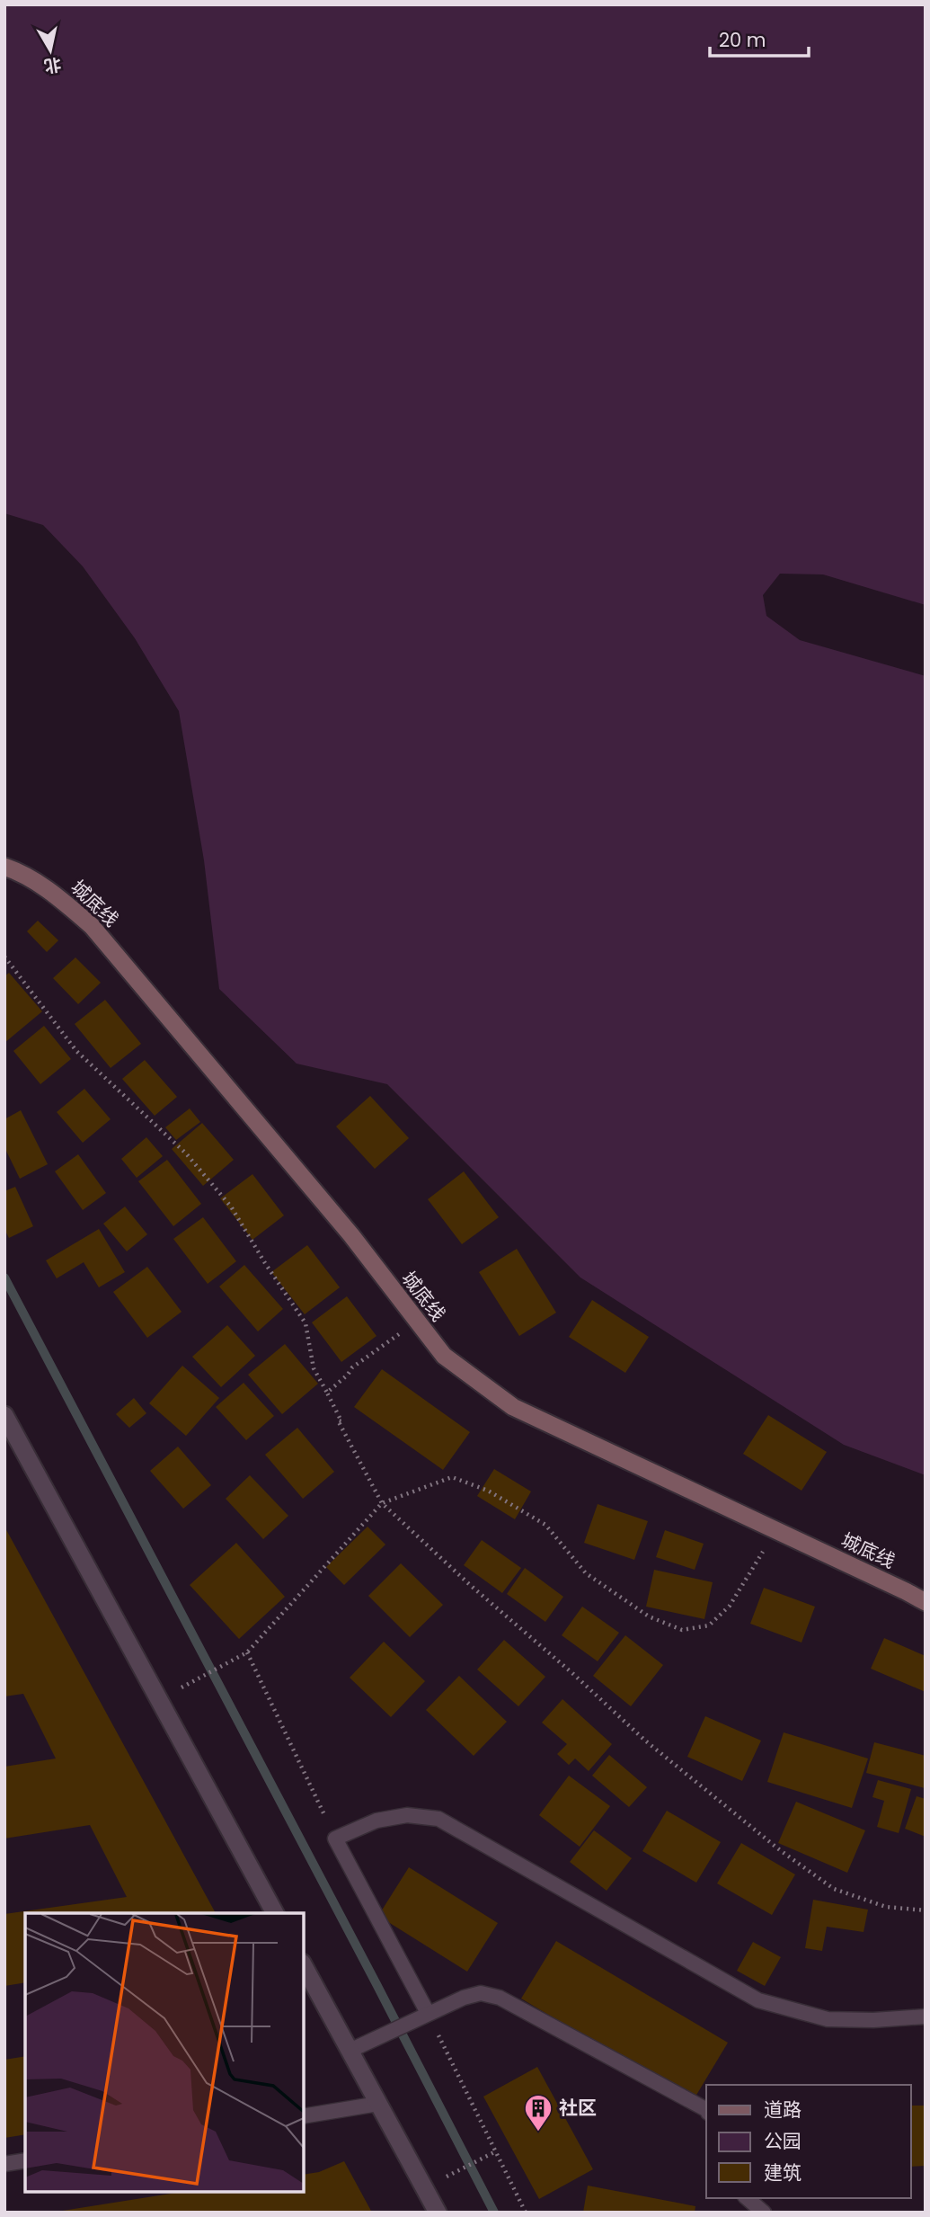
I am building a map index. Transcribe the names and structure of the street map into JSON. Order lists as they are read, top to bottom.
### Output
{
  "streets": {
    "main road": ["城底线"]
  },
  "places": {
    "building": ["社区"]
  },
  "legend": ["道路", "公园", "建筑"],
  "scale_bar": "20 m",
  "north": "bottom"
}
